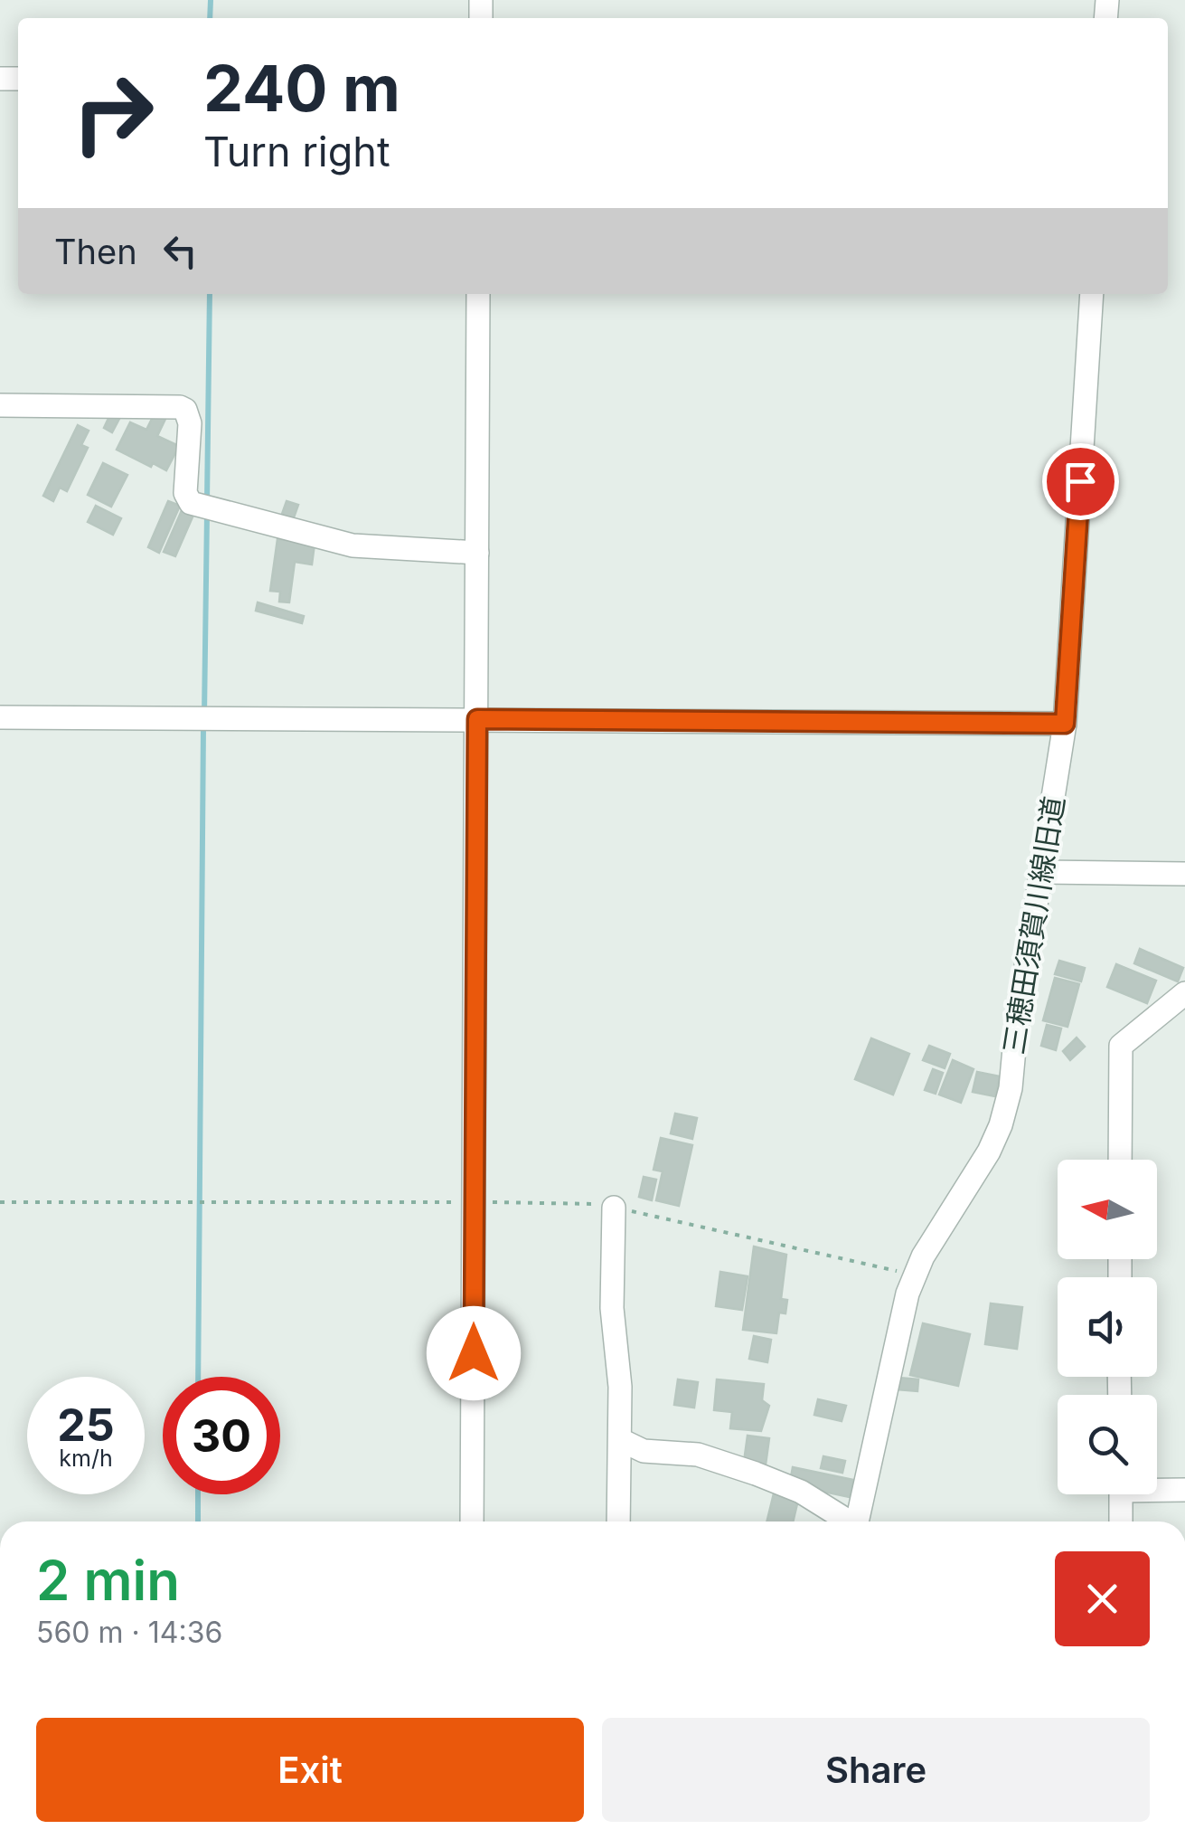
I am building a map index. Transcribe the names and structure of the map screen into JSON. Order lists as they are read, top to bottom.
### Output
{
  "streets": {
    "street": ["三穂田須賀川線旧道"]
  },
  "north": "left",
  "page": {
    "turn": ["240 m", "Turn right"],
    "then": "Then",
    "speed": "25 km/h",
    "limit": "30",
    "heading": ["2 min", "560 m · 14:36"],
    "buttons": ["Exit", "Share"]
  }
}
